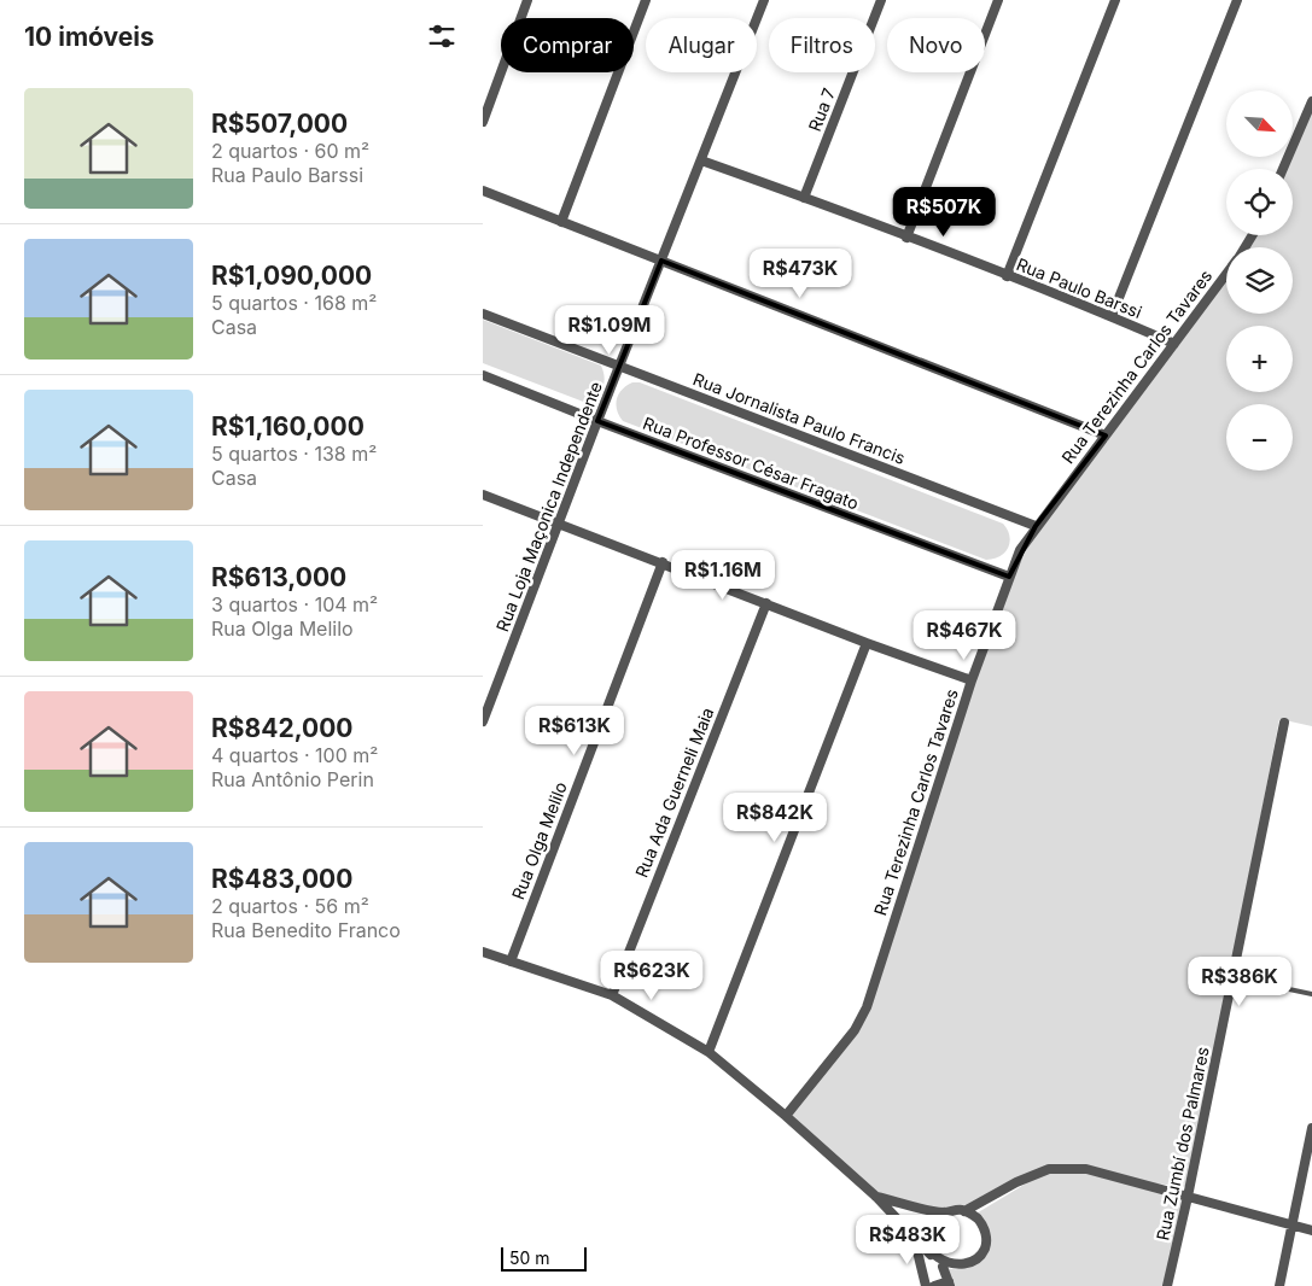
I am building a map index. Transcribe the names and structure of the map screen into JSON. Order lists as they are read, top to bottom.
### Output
{
  "streets": {
    "street": [
      "Rua 7",
      "Rua Paulo Barssi",
      "Rua Terezinha Carlos Tavares",
      "Rua Jornalista Paulo Francis",
      "Rua Professor César Fragato",
      "Rua Loja Maçonica Independente",
      "Rua Ada Guerneli Maia",
      "Rua Olga Melilo",
      "Rua Zumbí dos Palmares"
    ]
  },
  "crossings": [
    ["Rua 7", "Rua Paulo Barssi"],
    ["Rua Paulo Barssi", "Rua Terezinha Carlos Tavares"],
    ["Rua Paulo Barssi", "Rua Loja Maçonica Independente"],
    ["Rua Terezinha Carlos Tavares", "Rua Jornalista Paulo Francis"],
    ["Rua Terezinha Carlos Tavares", "Rua Professor César Fragato"],
    ["Rua Jornalista Paulo Francis", "Rua Loja Maçonica Independente"],
    ["Rua Professor César Fragato", "Rua Loja Maçonica Independente"]
  ],
  "scale_bar": "50 m",
  "north": "bottom right",
  "page": {
    "heading": "10 imóveis",
    "chip": [
      "Comprar",
      "Alugar",
      "Filtros",
      "Novo"
    ],
    "list": [
      {
        "name": "R$507,000",
        "note": "2 quartos · 60 m² · Rua Paulo Barssi"
      },
      {
        "name": "R$1,090,000",
        "note": "5 quartos · 168 m² · Casa"
      },
      {
        "name": "R$1,160,000",
        "note": "5 quartos · 138 m² · Casa"
      },
      {
        "name": "R$613,000",
        "note": "3 quartos · 104 m² · Rua Olga Melilo"
      },
      {
        "name": "R$842,000",
        "note": "4 quartos · 100 m² · Rua Antônio Perin"
      },
      {
        "name": "R$483,000",
        "note": "2 quartos · 56 m² · Rua Benedito Franco"
      }
    ],
    "map_buttons": ["+", "−"],
    "price": [
      "R$507K",
      "R$473K",
      "R$1.09M",
      "R$1.16M",
      "R$467K",
      "R$613K",
      "R$842K",
      "R$623K",
      "R$386K",
      "R$483K"
    ],
    "scale": "50 m"
  }
}
